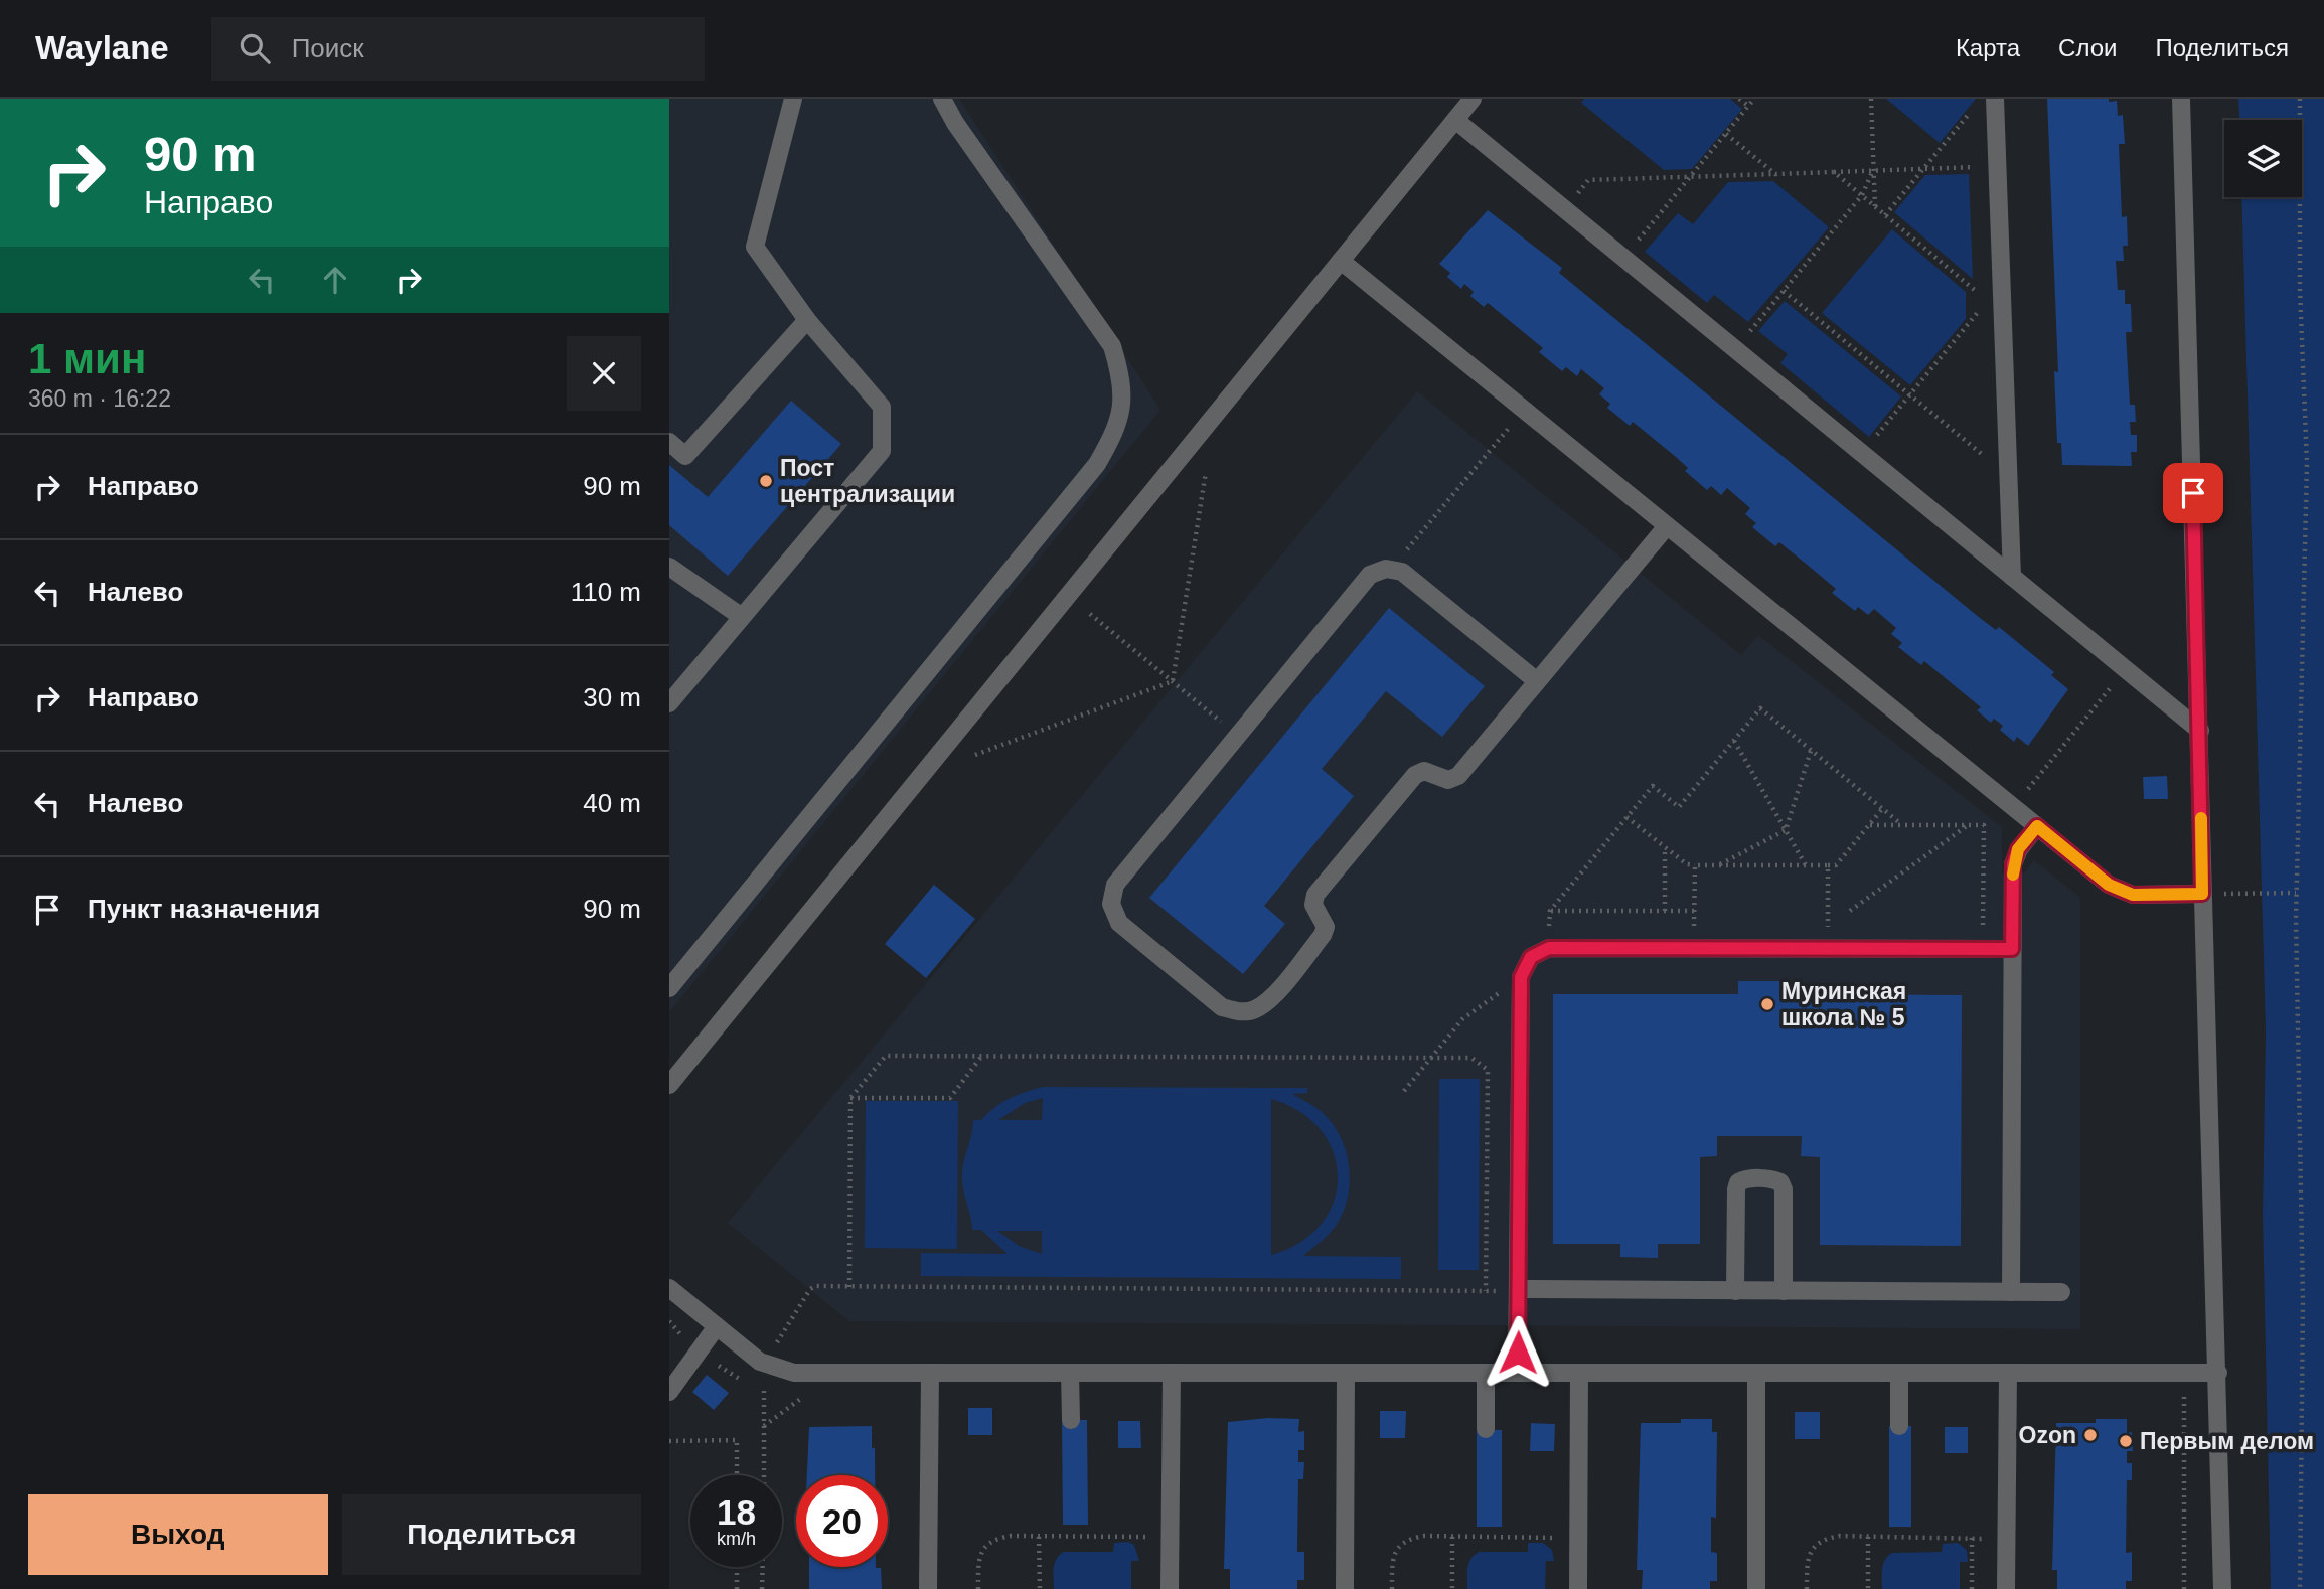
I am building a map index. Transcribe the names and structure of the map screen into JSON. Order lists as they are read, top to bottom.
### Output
{
  "places": [
    "Пост централизации",
    "Муринская школа № 5",
    "Ozon",
    "Первым делом"
  ],
  "page": {
    "header": "Waylane",
    "search": "Поиск",
    "nav": ["Карта", "Слои", "Поделиться"],
    "turn": ["90 m", "Направо"],
    "heading": ["1 мин", "360 m · 16:22"],
    "list": [
      {
        "name": "Направо",
        "value": "90 m"
      },
      {
        "name": "Налево",
        "value": "110 m"
      },
      {
        "name": "Направо",
        "value": "30 m"
      },
      {
        "name": "Налево",
        "value": "40 m"
      },
      {
        "name": "Пункт назначения",
        "value": "90 m"
      }
    ],
    "speed": "18 km/h",
    "limit": "20",
    "buttons": ["Выход", "Поделиться"]
  }
}
